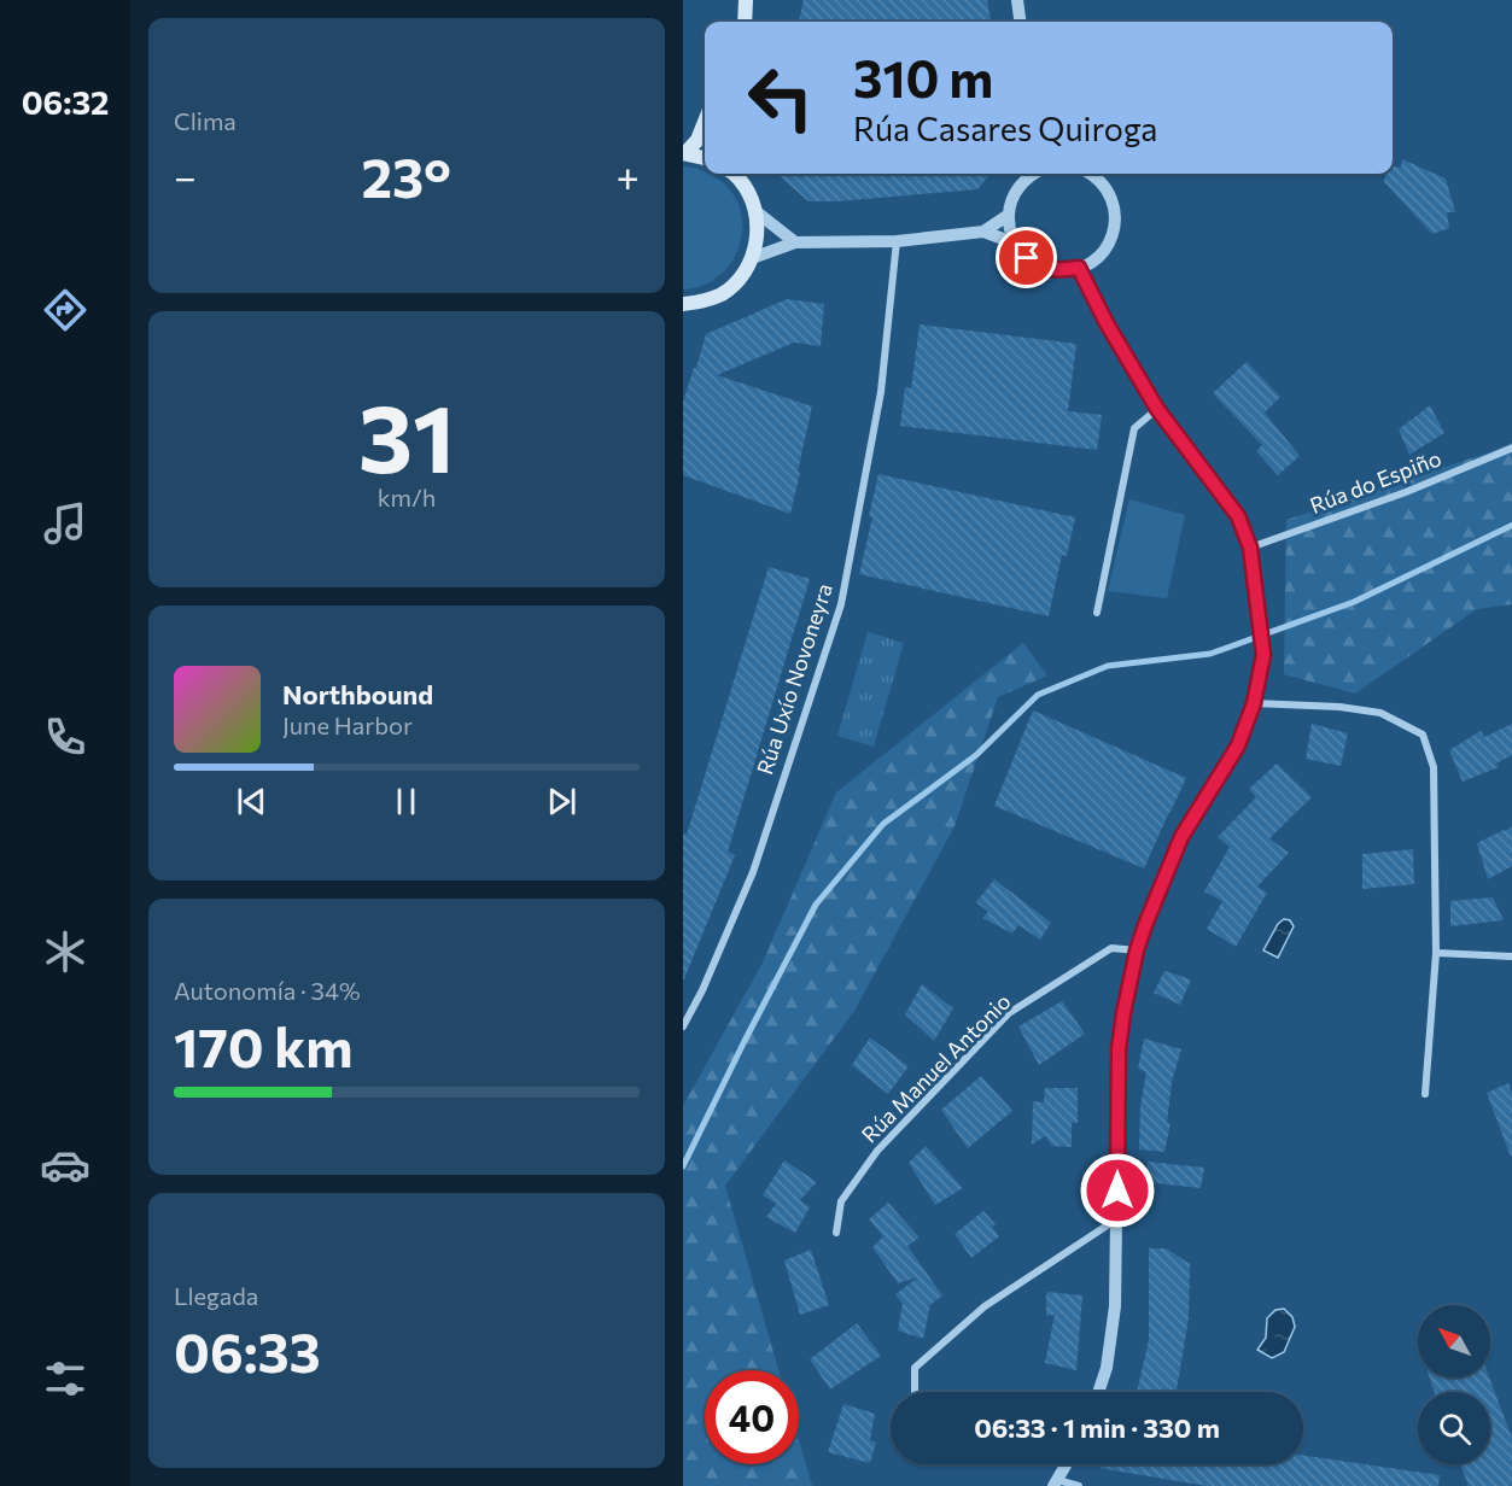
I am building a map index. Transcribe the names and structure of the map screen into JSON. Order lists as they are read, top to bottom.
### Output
{
  "streets": {
    "street": ["Rúa do Espiño", "Rúa Uxío Novoneyra", "Rúa Manuel Antonio"]
  },
  "north": "top left",
  "page": {
    "tabs": "06:32",
    "tile": [
      "Clima",
      ["31", "km/h"],
      ["Autonomía · 34%", "170 km"],
      ["Llegada", "06:33"]
    ],
    "turn": ["310 m", "Rúa Casares Quiroga"],
    "heat": ["−", "23°", "+"],
    "song": ["Northbound", "June Harbor"],
    "limit": "40",
    "trip": "06:33 · 1 min · 330 m"
  }
}
